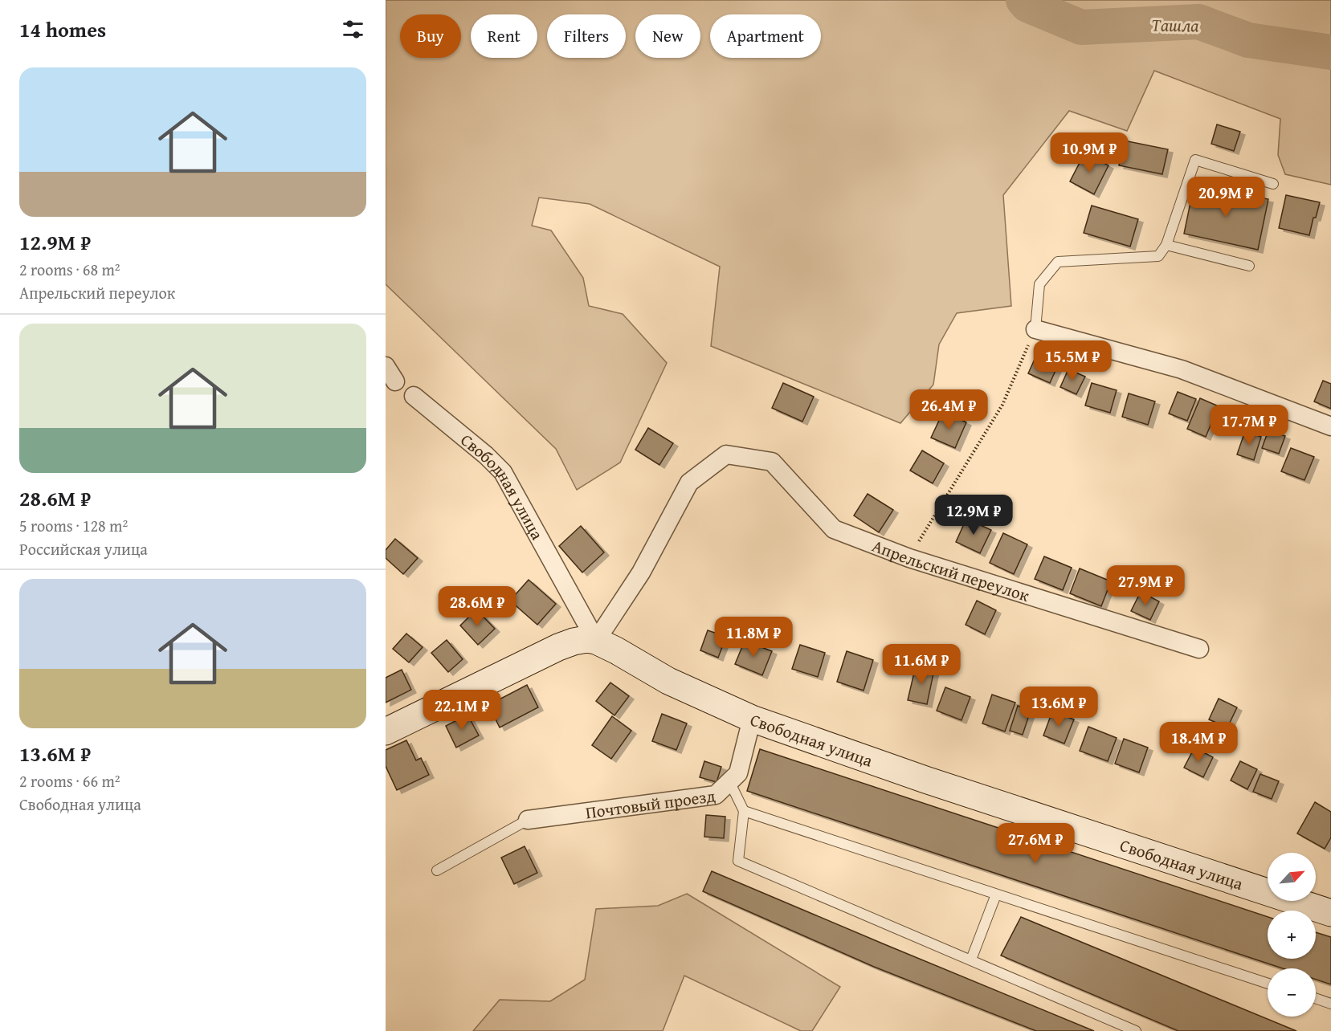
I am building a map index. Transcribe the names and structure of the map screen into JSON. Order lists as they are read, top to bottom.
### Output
{
  "streets": {
    "street": ["Свободная улица", "Апрельский переулок", "Почтовый проезд"]
  },
  "crossings": [
    ["Свободная улица", "Апрельский переулок"],
    ["Свободная улица", "Почтовый проезд"]
  ],
  "water": ["Ташла"],
  "north": "top right",
  "page": {
    "heading": "14 homes",
    "chip": [
      "Buy",
      "Rent",
      "Filters",
      "New",
      "Apartment"
    ],
    "list": [
      {
        "name": "12.9M ₽",
        "note": "2 rooms · 68 m² · Апрельский переулок"
      },
      {
        "name": "28.6M ₽",
        "note": "5 rooms · 128 m² · Российская улица"
      },
      {
        "name": "13.6M ₽",
        "note": "2 rooms · 66 m² · Свободная улица"
      }
    ],
    "price": [
      "10.9M ₽",
      "20.9M ₽",
      "15.5M ₽",
      "26.4M ₽",
      "17.7M ₽",
      "12.9M ₽",
      "27.9M ₽",
      "28.6M ₽",
      "11.8M ₽",
      "11.6M ₽",
      "13.6M ₽",
      "22.1M ₽",
      "18.4M ₽",
      "27.6M ₽"
    ],
    "map_buttons": ["+", "−"]
  }
}
